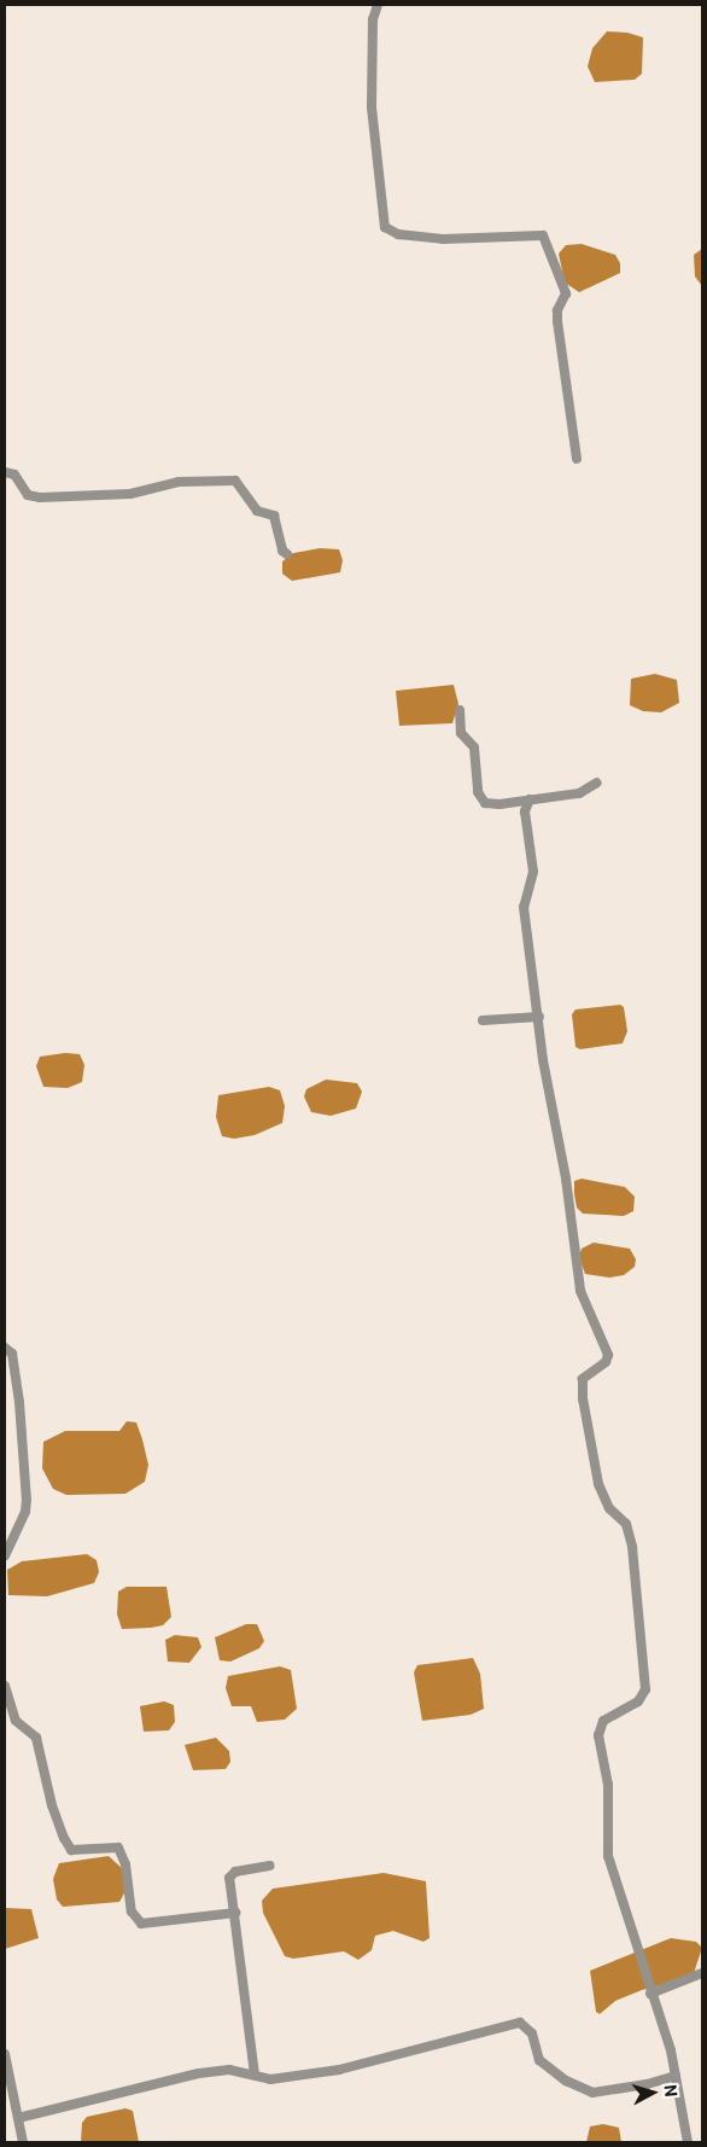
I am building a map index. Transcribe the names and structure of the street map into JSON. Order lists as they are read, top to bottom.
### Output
{
  "north": "right"
}
